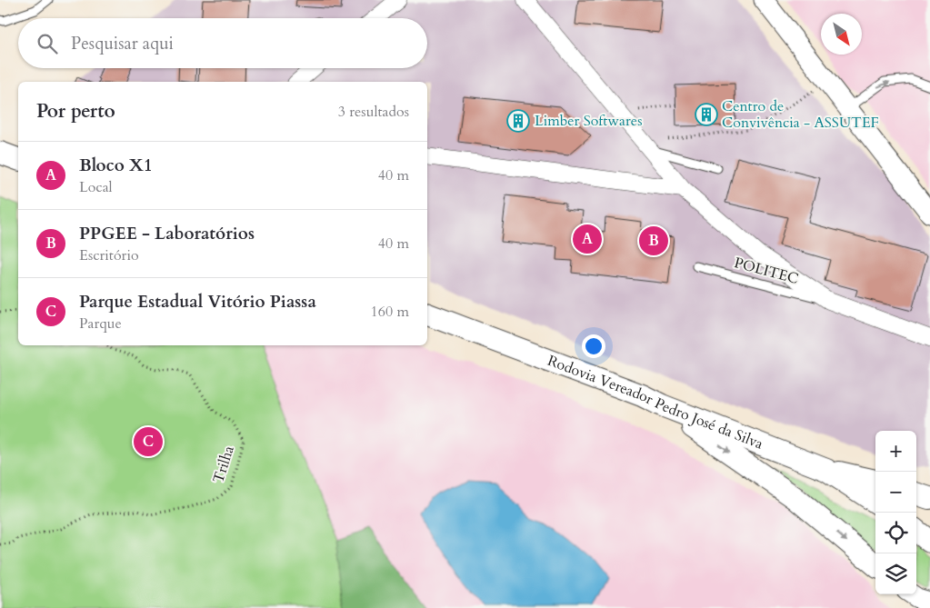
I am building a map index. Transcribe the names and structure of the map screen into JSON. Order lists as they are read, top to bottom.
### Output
{
  "streets": {
    "main road": ["Rodovia Vereador Pedro José da Silva"],
    "lane": ["POLITEC"],
    "path": ["Trilha"]
  },
  "places": {
    "building": ["Centro de Convivência - ASSUTEF", "Limber Softwares"]
  },
  "north": "bottom right",
  "page": {
    "search": "Pesquisar aqui",
    "heading": ["Por perto", "3 resultados"],
    "list": [
      {
        "mark": "A",
        "name": "Bloco X1",
        "note": "Local",
        "value": "40 m"
      },
      {
        "mark": "B",
        "name": "PPGEE - Laboratórios",
        "note": "Escritório",
        "value": "40 m"
      },
      {
        "mark": "C",
        "name": "Parque Estadual Vitório Piassa",
        "note": "Parque",
        "value": "160 m"
      }
    ],
    "pins": ["A", "B", "C"],
    "map_buttons": ["+", "−"]
  }
}
